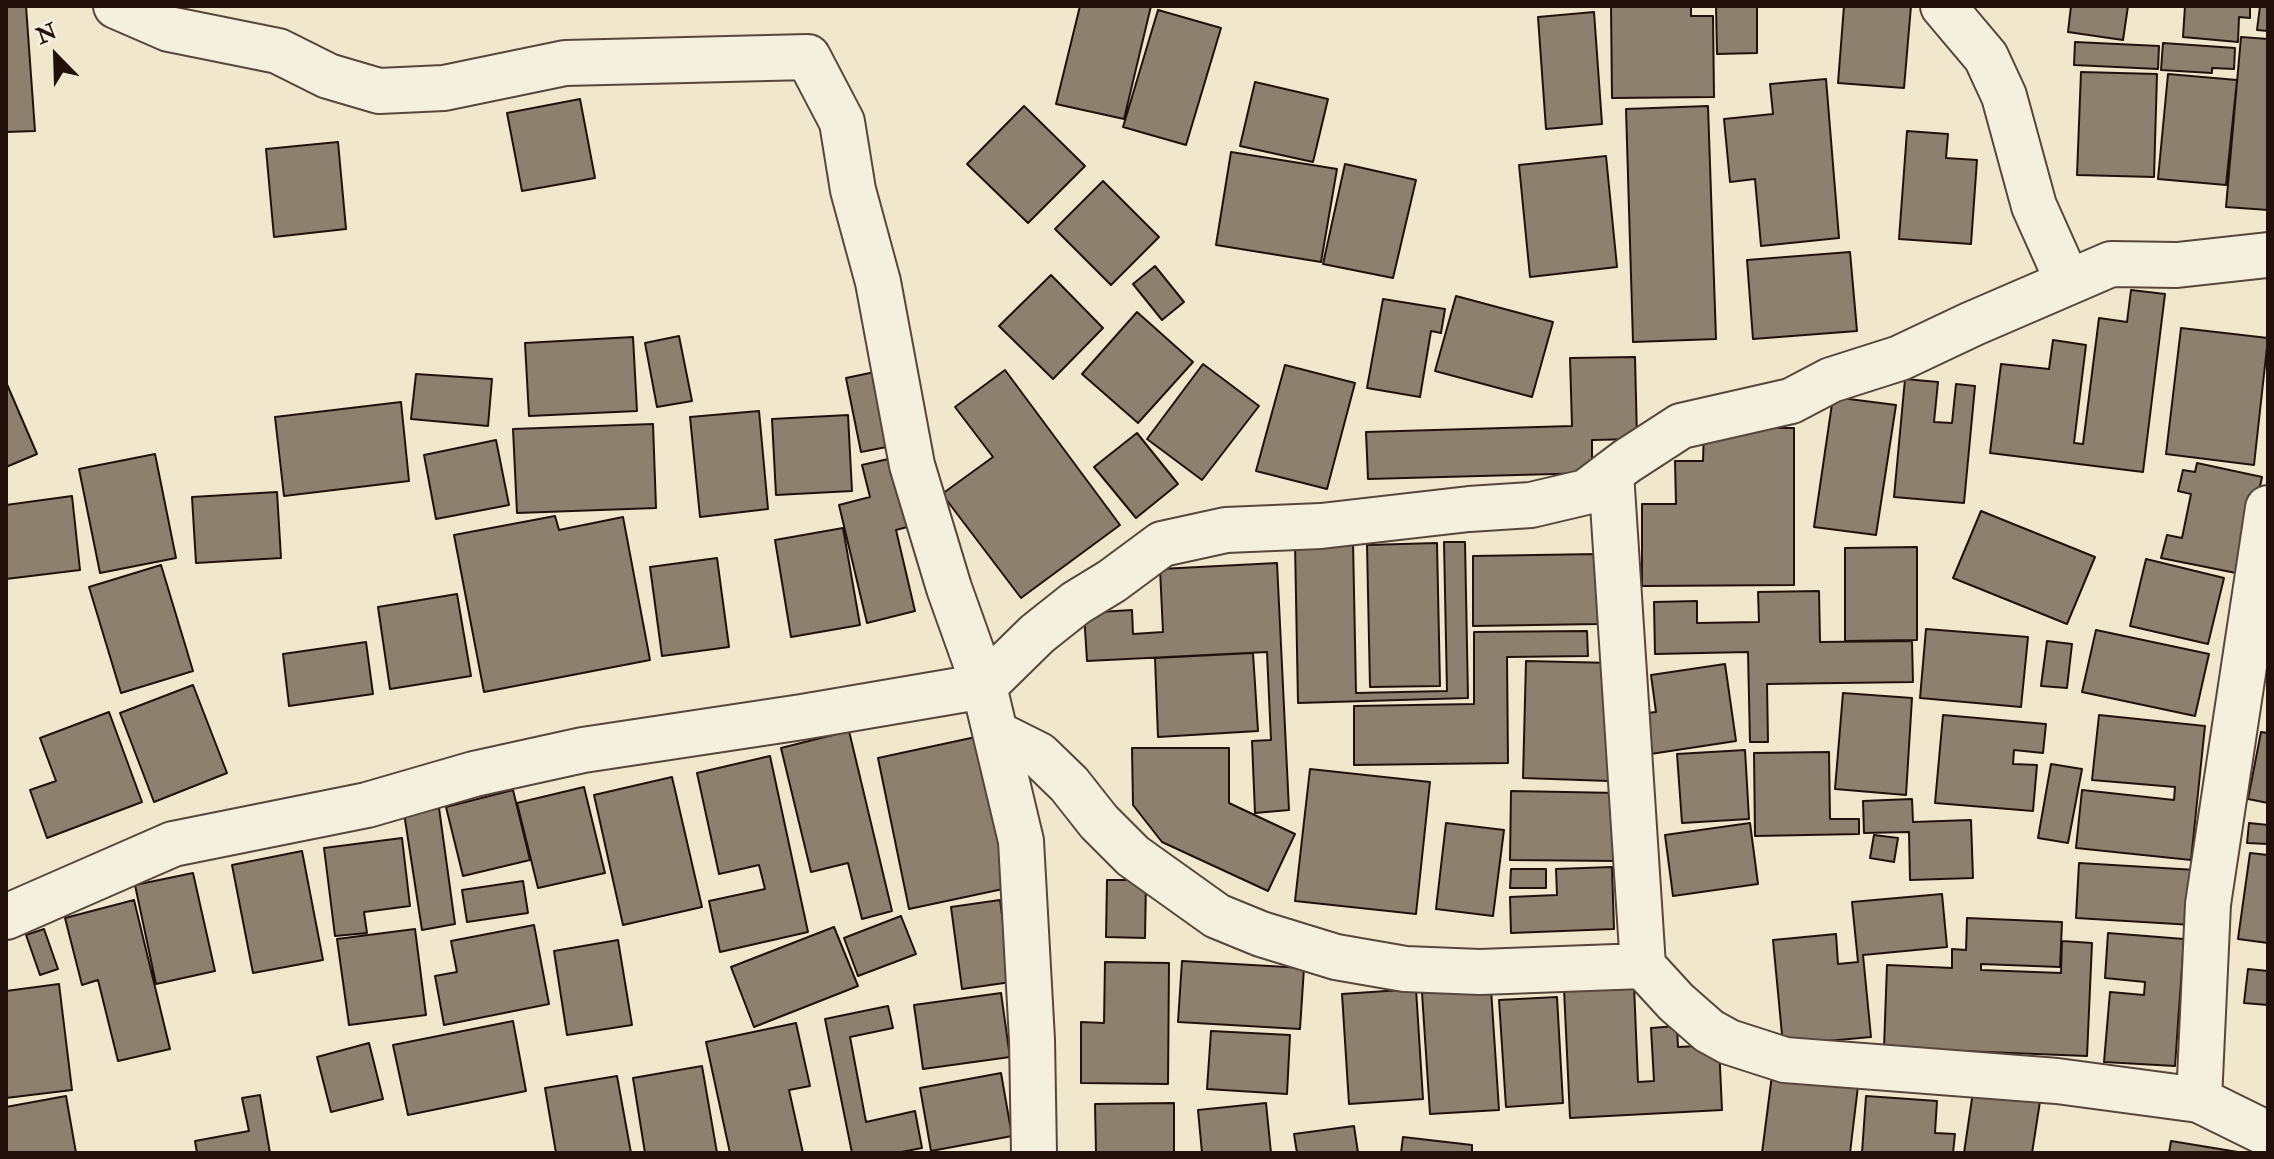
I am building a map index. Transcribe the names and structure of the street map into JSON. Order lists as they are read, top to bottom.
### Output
{
  "north": "top left"
}
